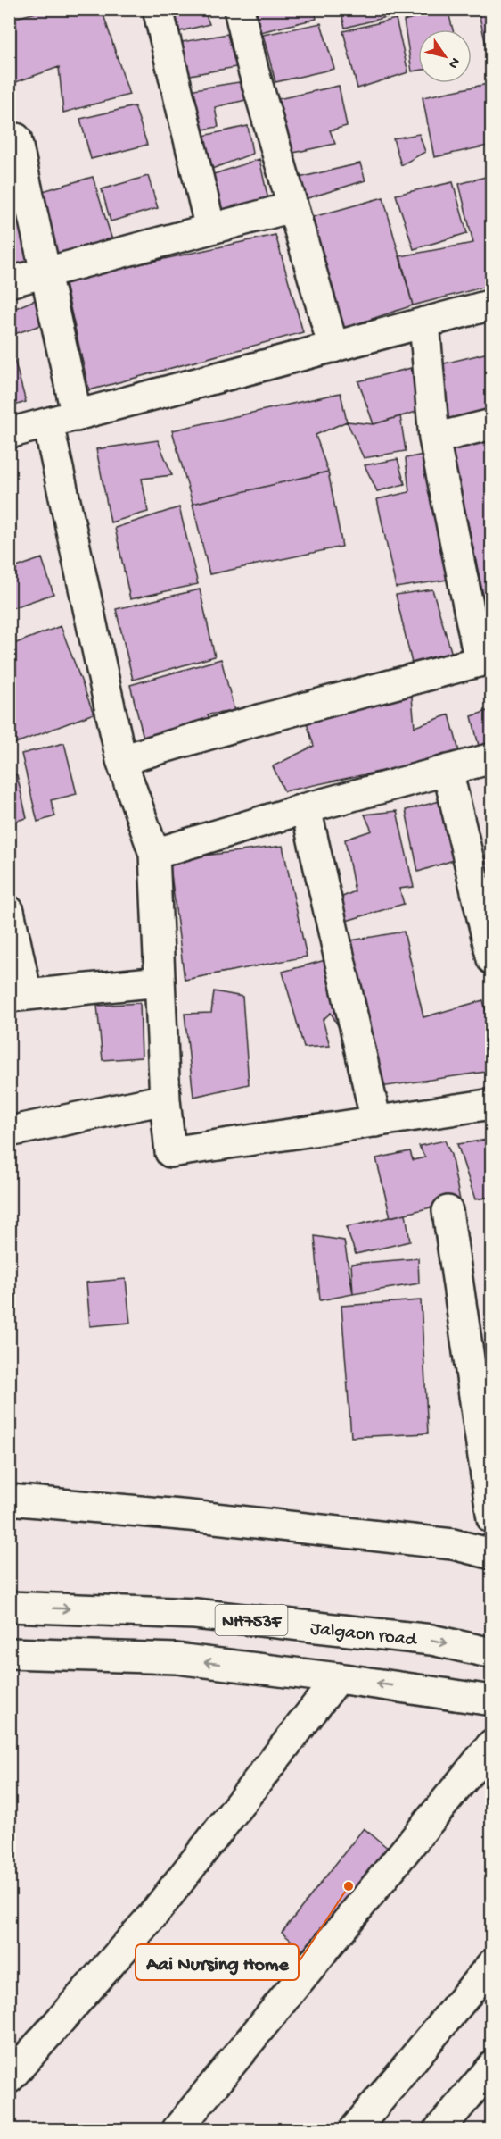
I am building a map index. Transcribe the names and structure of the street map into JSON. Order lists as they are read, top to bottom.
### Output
{
  "streets": {
    "main road": ["NH753F", "Jalgaon road"]
  },
  "places": ["Aai Nursing Home"],
  "north": "bottom right"
}
